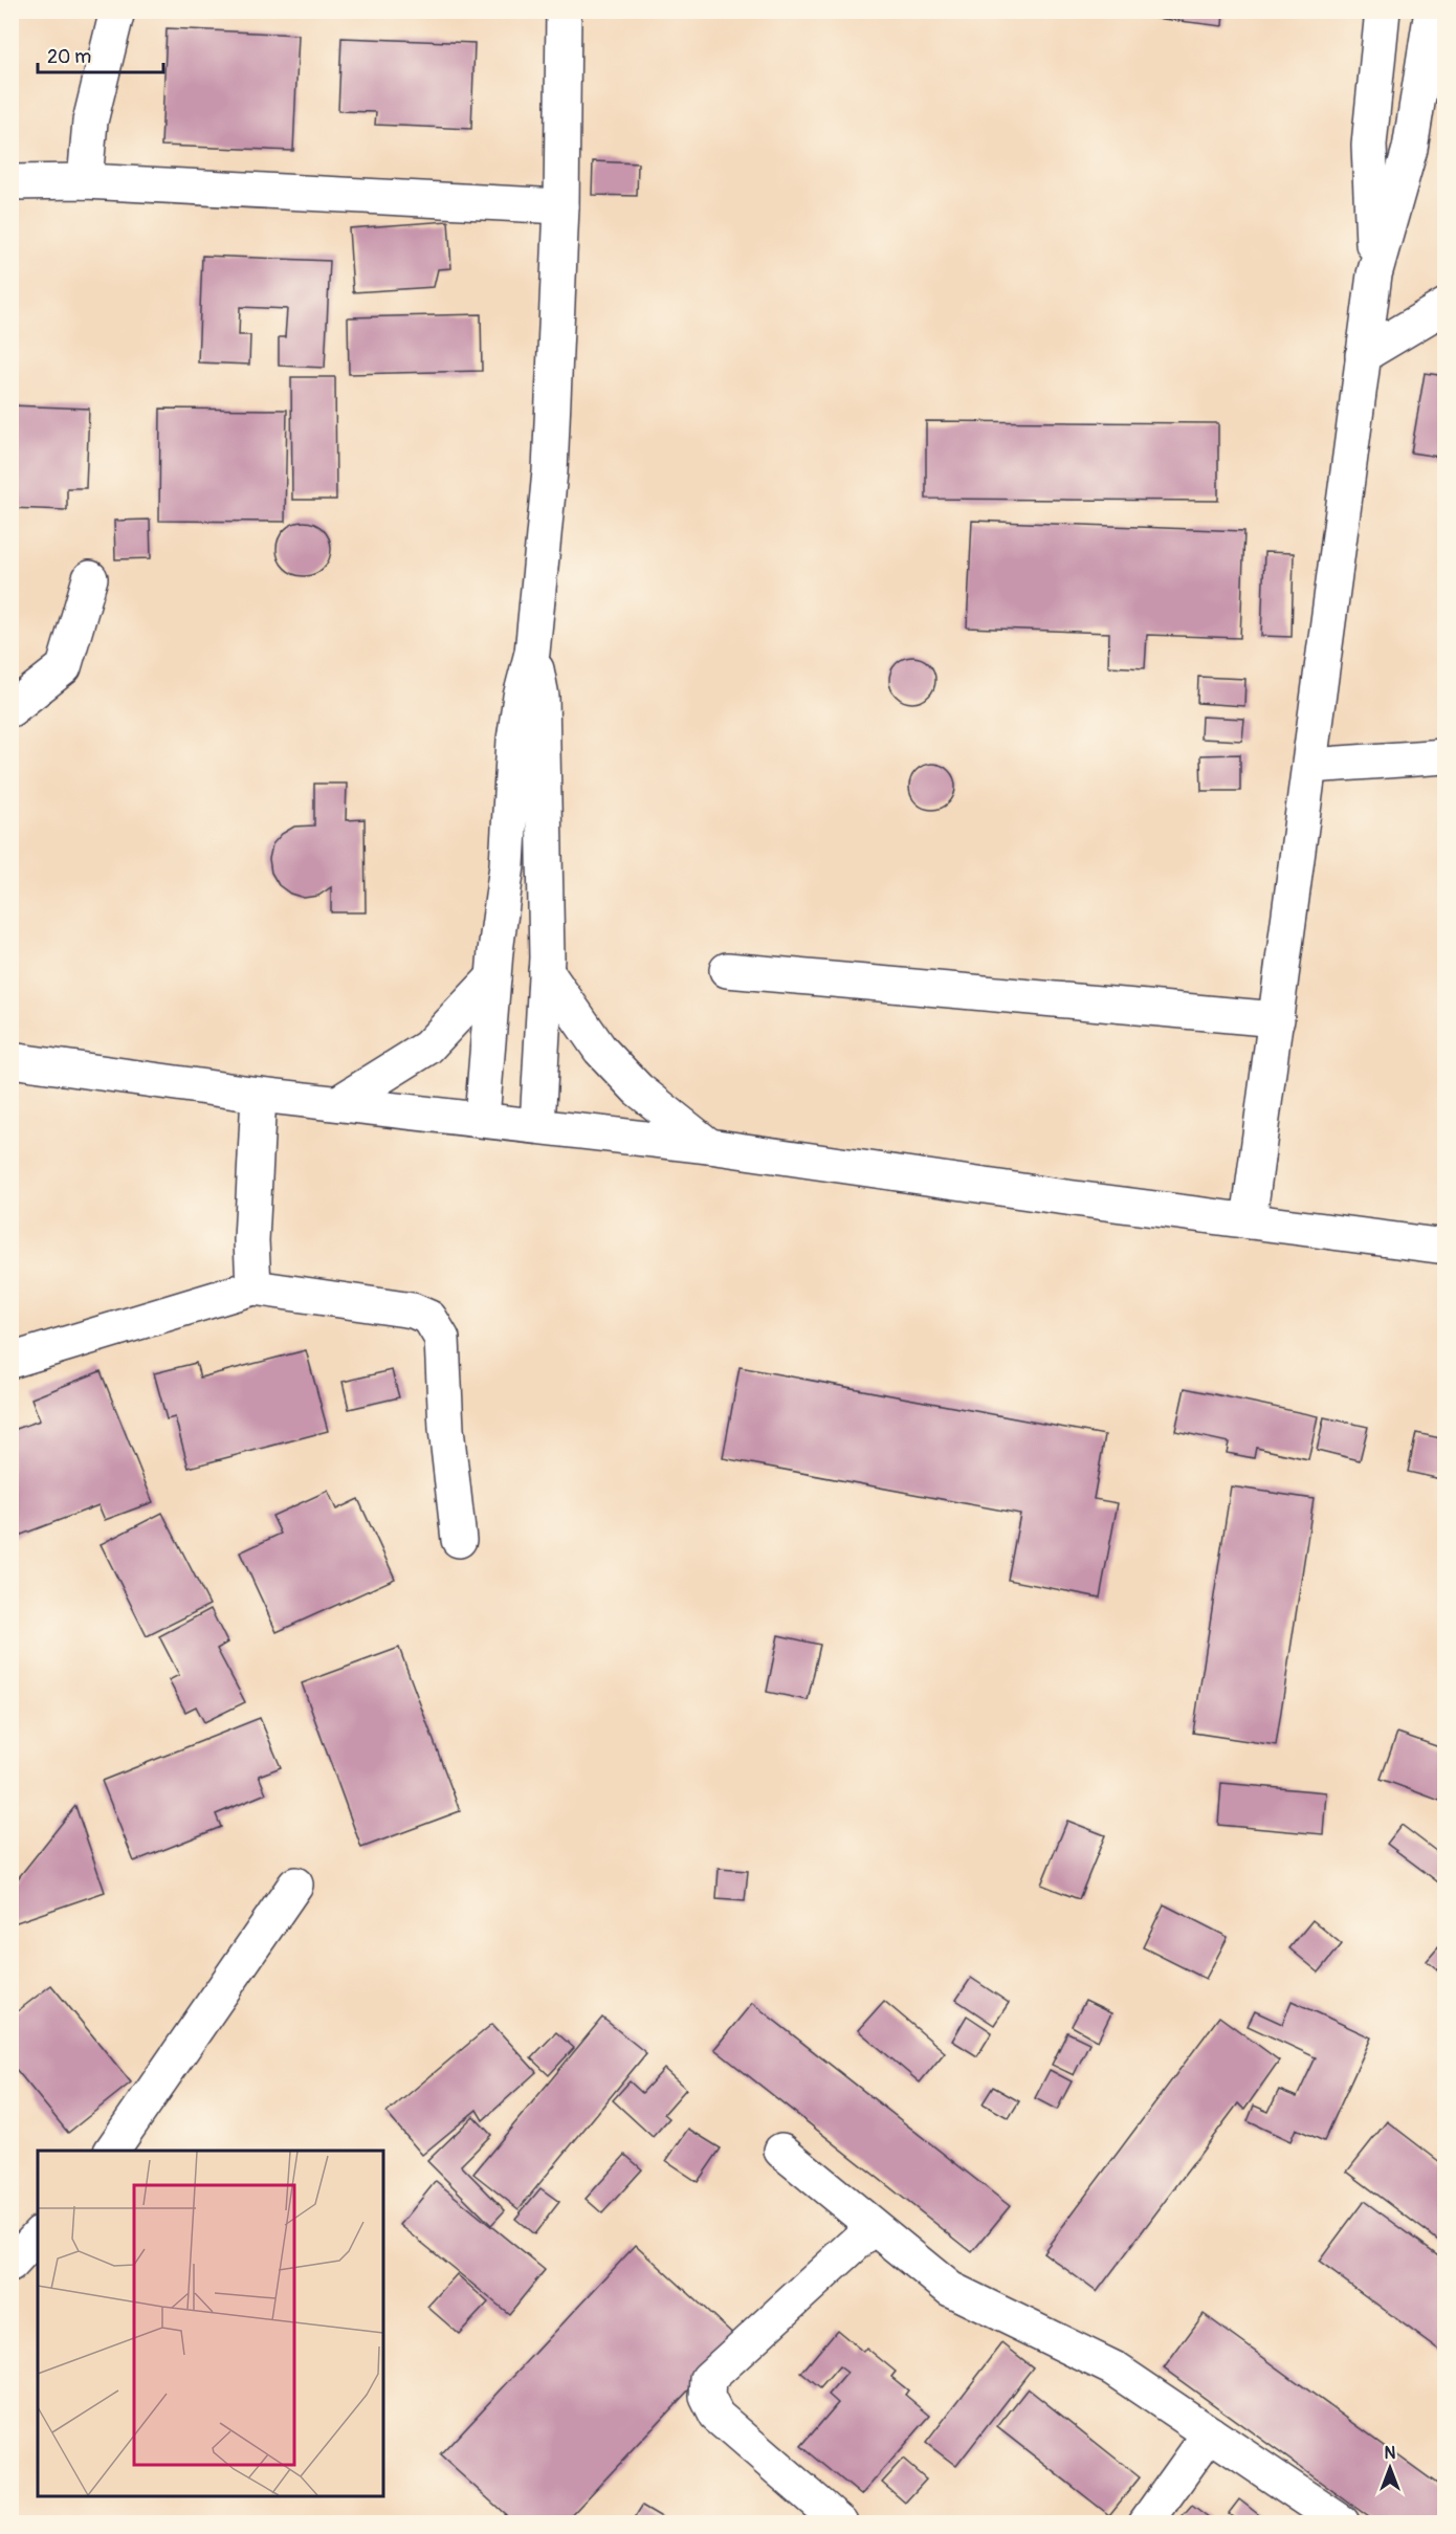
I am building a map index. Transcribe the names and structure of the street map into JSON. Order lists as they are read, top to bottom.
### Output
{
  "scale_bar": "20 m",
  "north": "top"
}
